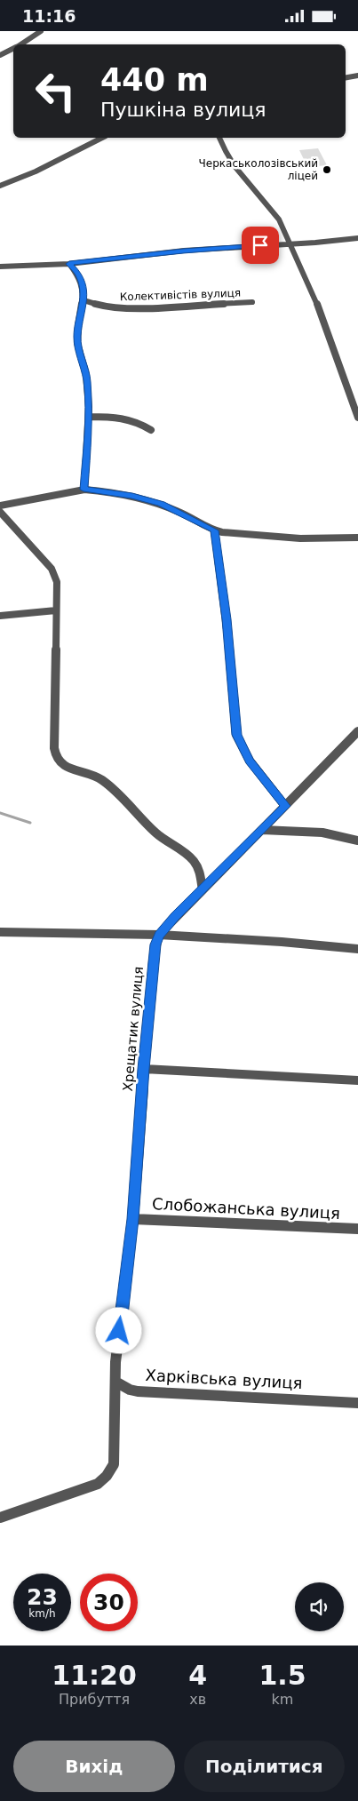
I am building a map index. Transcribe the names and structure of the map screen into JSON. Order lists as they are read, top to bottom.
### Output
{
  "streets": {
    "street": [
      "Колективістів вулиця",
      "Хрещатик вулиця",
      "Слобожанська вулиця",
      "Харківська вулиця"
    ]
  },
  "crossings": [
    ["Хрещатик вулиця", "Слобожанська вулиця"],
    ["Хрещатик вулиця", "Харківська вулиця"]
  ],
  "places": ["Черкаськолозівський ліцей"],
  "page": {
    "status": "11:16",
    "turn": ["440 m", "Пушкіна вулиця"],
    "speed": "23 km/h",
    "limit": "30",
    "eta": [
      "11:20",
      "Прибуття",
      "4",
      "хв",
      "1.5",
      "km"
    ],
    "buttons": ["Вихід", "Поділитися"]
  }
}
